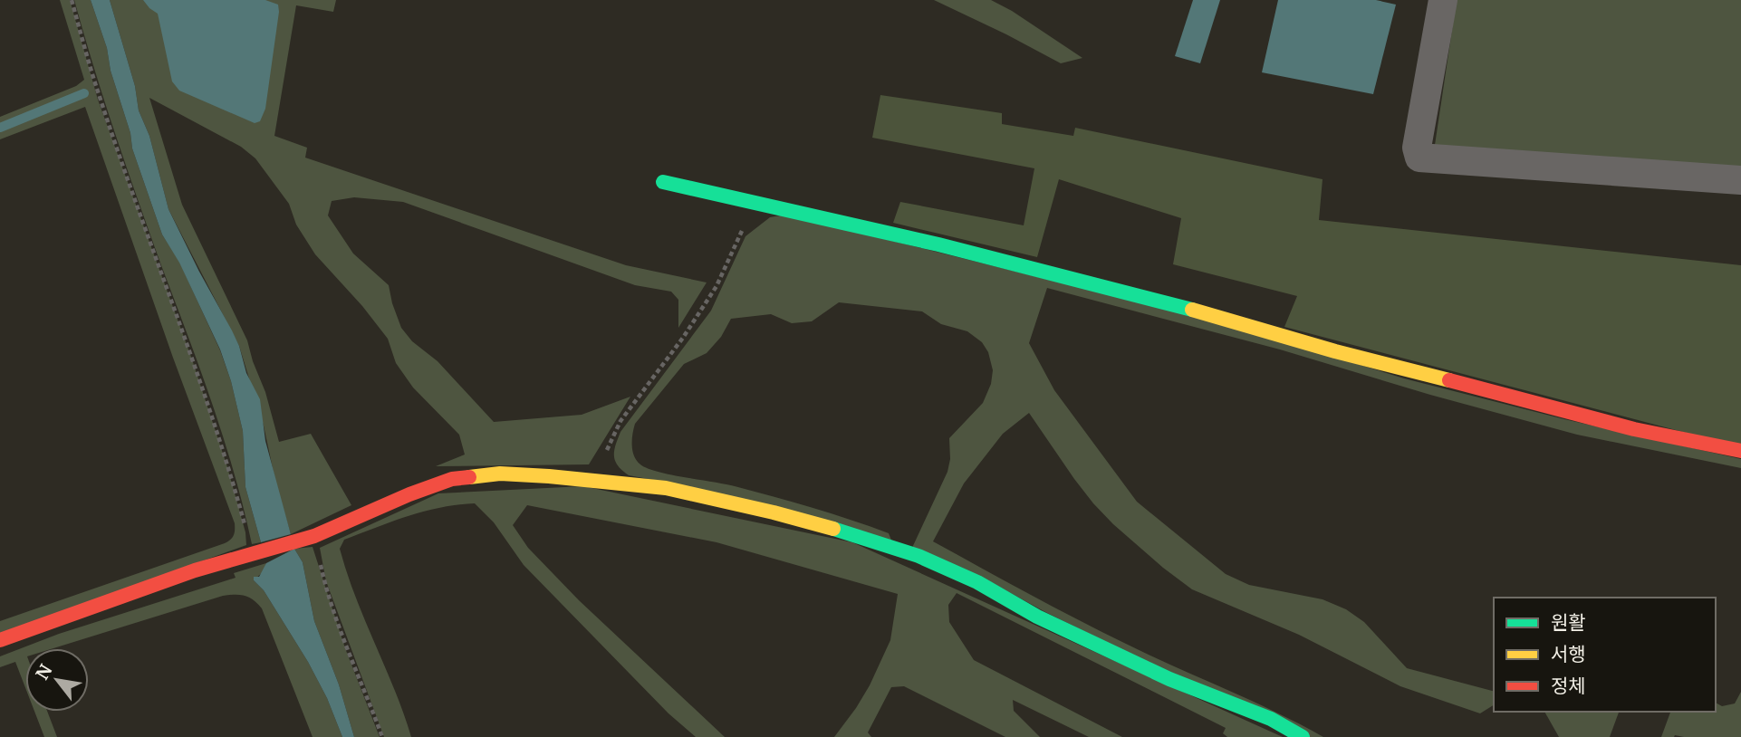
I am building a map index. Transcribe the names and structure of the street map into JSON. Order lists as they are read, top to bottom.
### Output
{
  "legend": ["원활", "서행", "정체"],
  "north": "top left"
}
